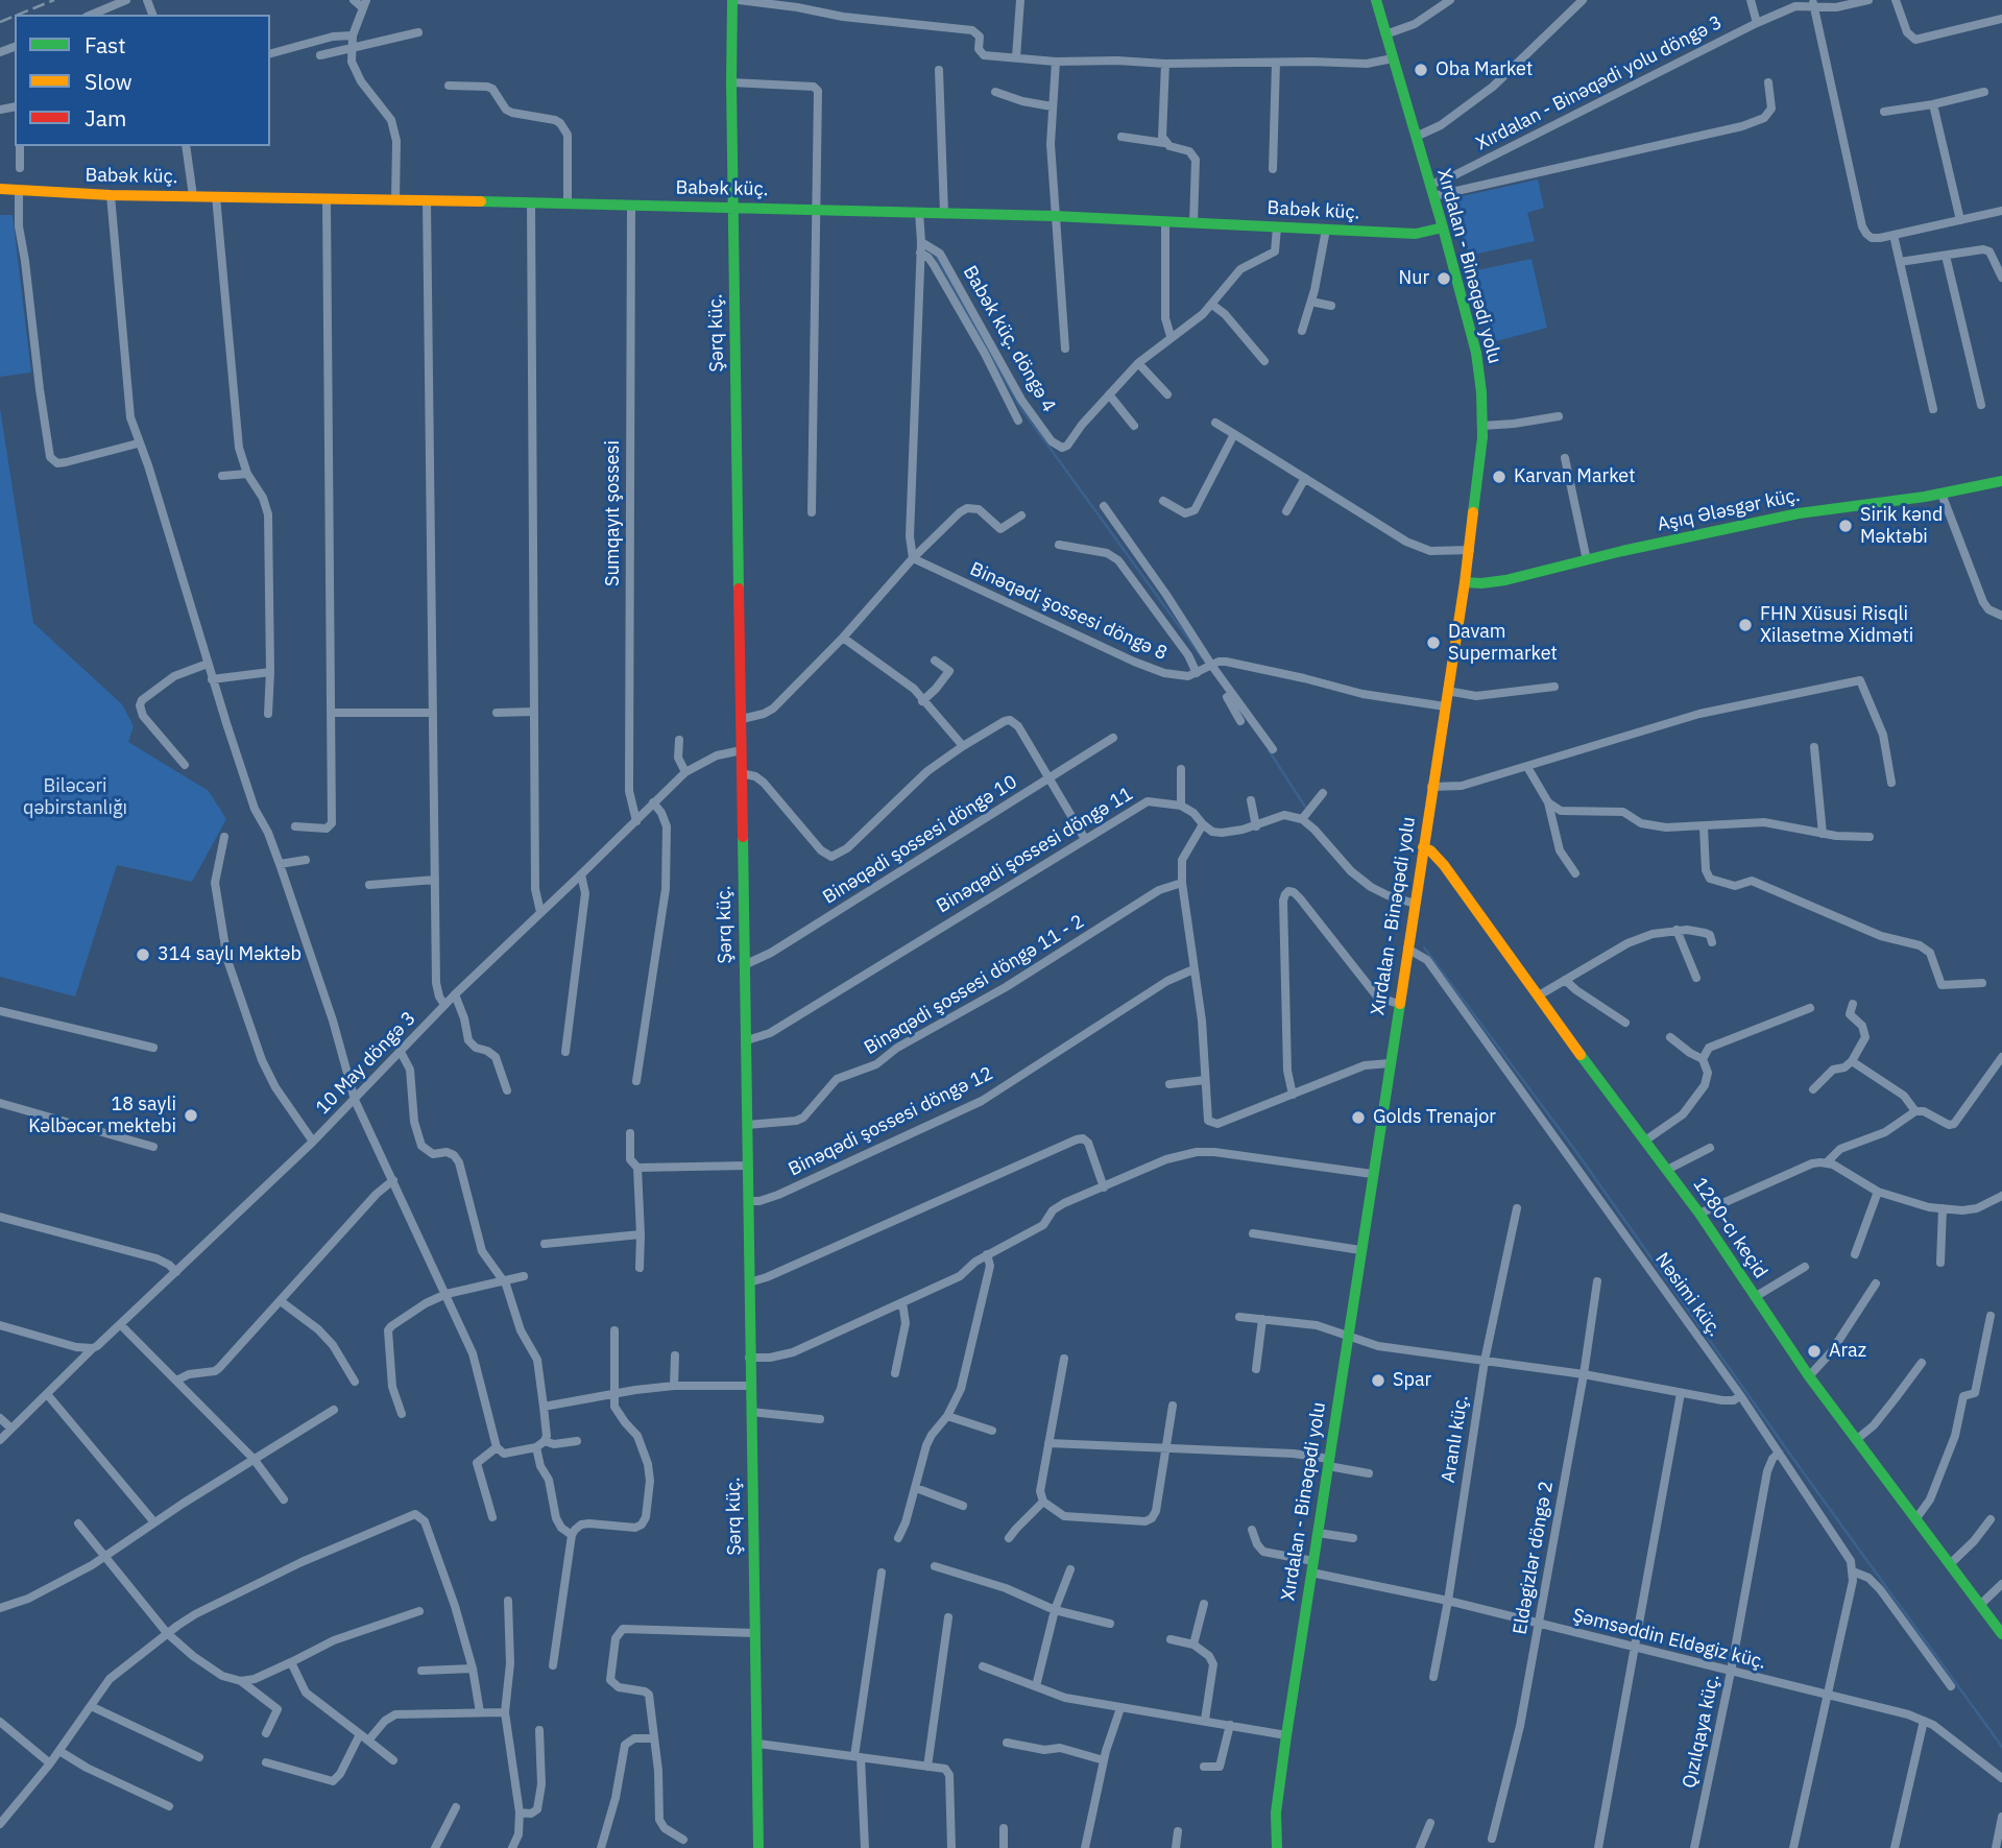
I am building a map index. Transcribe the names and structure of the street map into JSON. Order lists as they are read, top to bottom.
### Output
{
  "streets": {
    "street": [
      "Xırdalan - Binəqədi yolu döngə 3",
      "Babək küç.",
      "Xırdalan - Binəqədi yolu",
      "Şərq küç.",
      "Babək küç. döngə 4",
      "Aşıq Ələsgər küç.",
      "Sumqayıt şossesi",
      "Binəqədi şossesi döngə 8",
      "Binəqədi şossesi döngə 10",
      "Binəqədi şossesi döngə 11",
      "Binəqədi şossesi döngə 11 - 2",
      "10 May döngə 3",
      "Binəqədi şossesi döngə 12",
      "1280-cı keçid",
      "Nəsimi küç.",
      "Aranlı küç.",
      "Eldəgizlər döngə 2",
      "Şəmsəddin Eldəgiz küç.",
      "Qızılqaya küç."
    ]
  },
  "crossings": [
    ["Xırdalan - Binəqədi yolu döngə 3", "Xırdalan - Binəqədi yolu"],
    ["Babək küç.", "Xırdalan - Binəqədi yolu"],
    ["Babək küç.", "Şərq küç."],
    ["Babək küç.", "Babək küç. döngə 4"],
    ["Babək küç.", "Sumqayıt şossesi"],
    ["Xırdalan - Binəqədi yolu", "Aşıq Ələsgər küç."],
    ["Xırdalan - Binəqədi yolu", "1280-cı keçid"],
    ["Xırdalan - Binəqədi yolu", "Nəsimi küç."],
    ["Xırdalan - Binəqədi yolu", "Şəmsəddin Eldəgiz küç."],
    ["Şərq küç.", "Binəqədi şossesi döngə 10"],
    ["Şərq küç.", "Binəqədi şossesi döngə 11"],
    ["Şərq küç.", "Binəqədi şossesi döngə 11 - 2"],
    ["Şərq küç.", "10 May döngə 3"],
    ["Şərq küç.", "Binəqədi şossesi döngə 12"],
    ["Sumqayıt şossesi", "10 May döngə 3"],
    ["Nəsimi küç.", "Qızılqaya küç."],
    ["Aranlı küç.", "Şəmsəddin Eldəgiz küç."],
    ["Eldəgizlər döngə 2", "Şəmsəddin Eldəgiz küç."],
    ["Şəmsəddin Eldəgiz küç.", "Qızılqaya küç."]
  ],
  "parks": ["Biləcəri qəbirstanlığı"],
  "places": [
    "Oba Market",
    "Nur",
    "Karvan Market",
    "Sirik kənd Məktəbi",
    "FHN Xüsusi Risqli Xilasetmə Xidməti",
    "Davam Supermarket",
    "314 saylı Məktəb",
    "18 sayli Kəlbəcər mektebi",
    "Golds Trenajor",
    "Araz",
    "Spar"
  ],
  "legend": ["Fast", "Slow", "Jam"]
}
